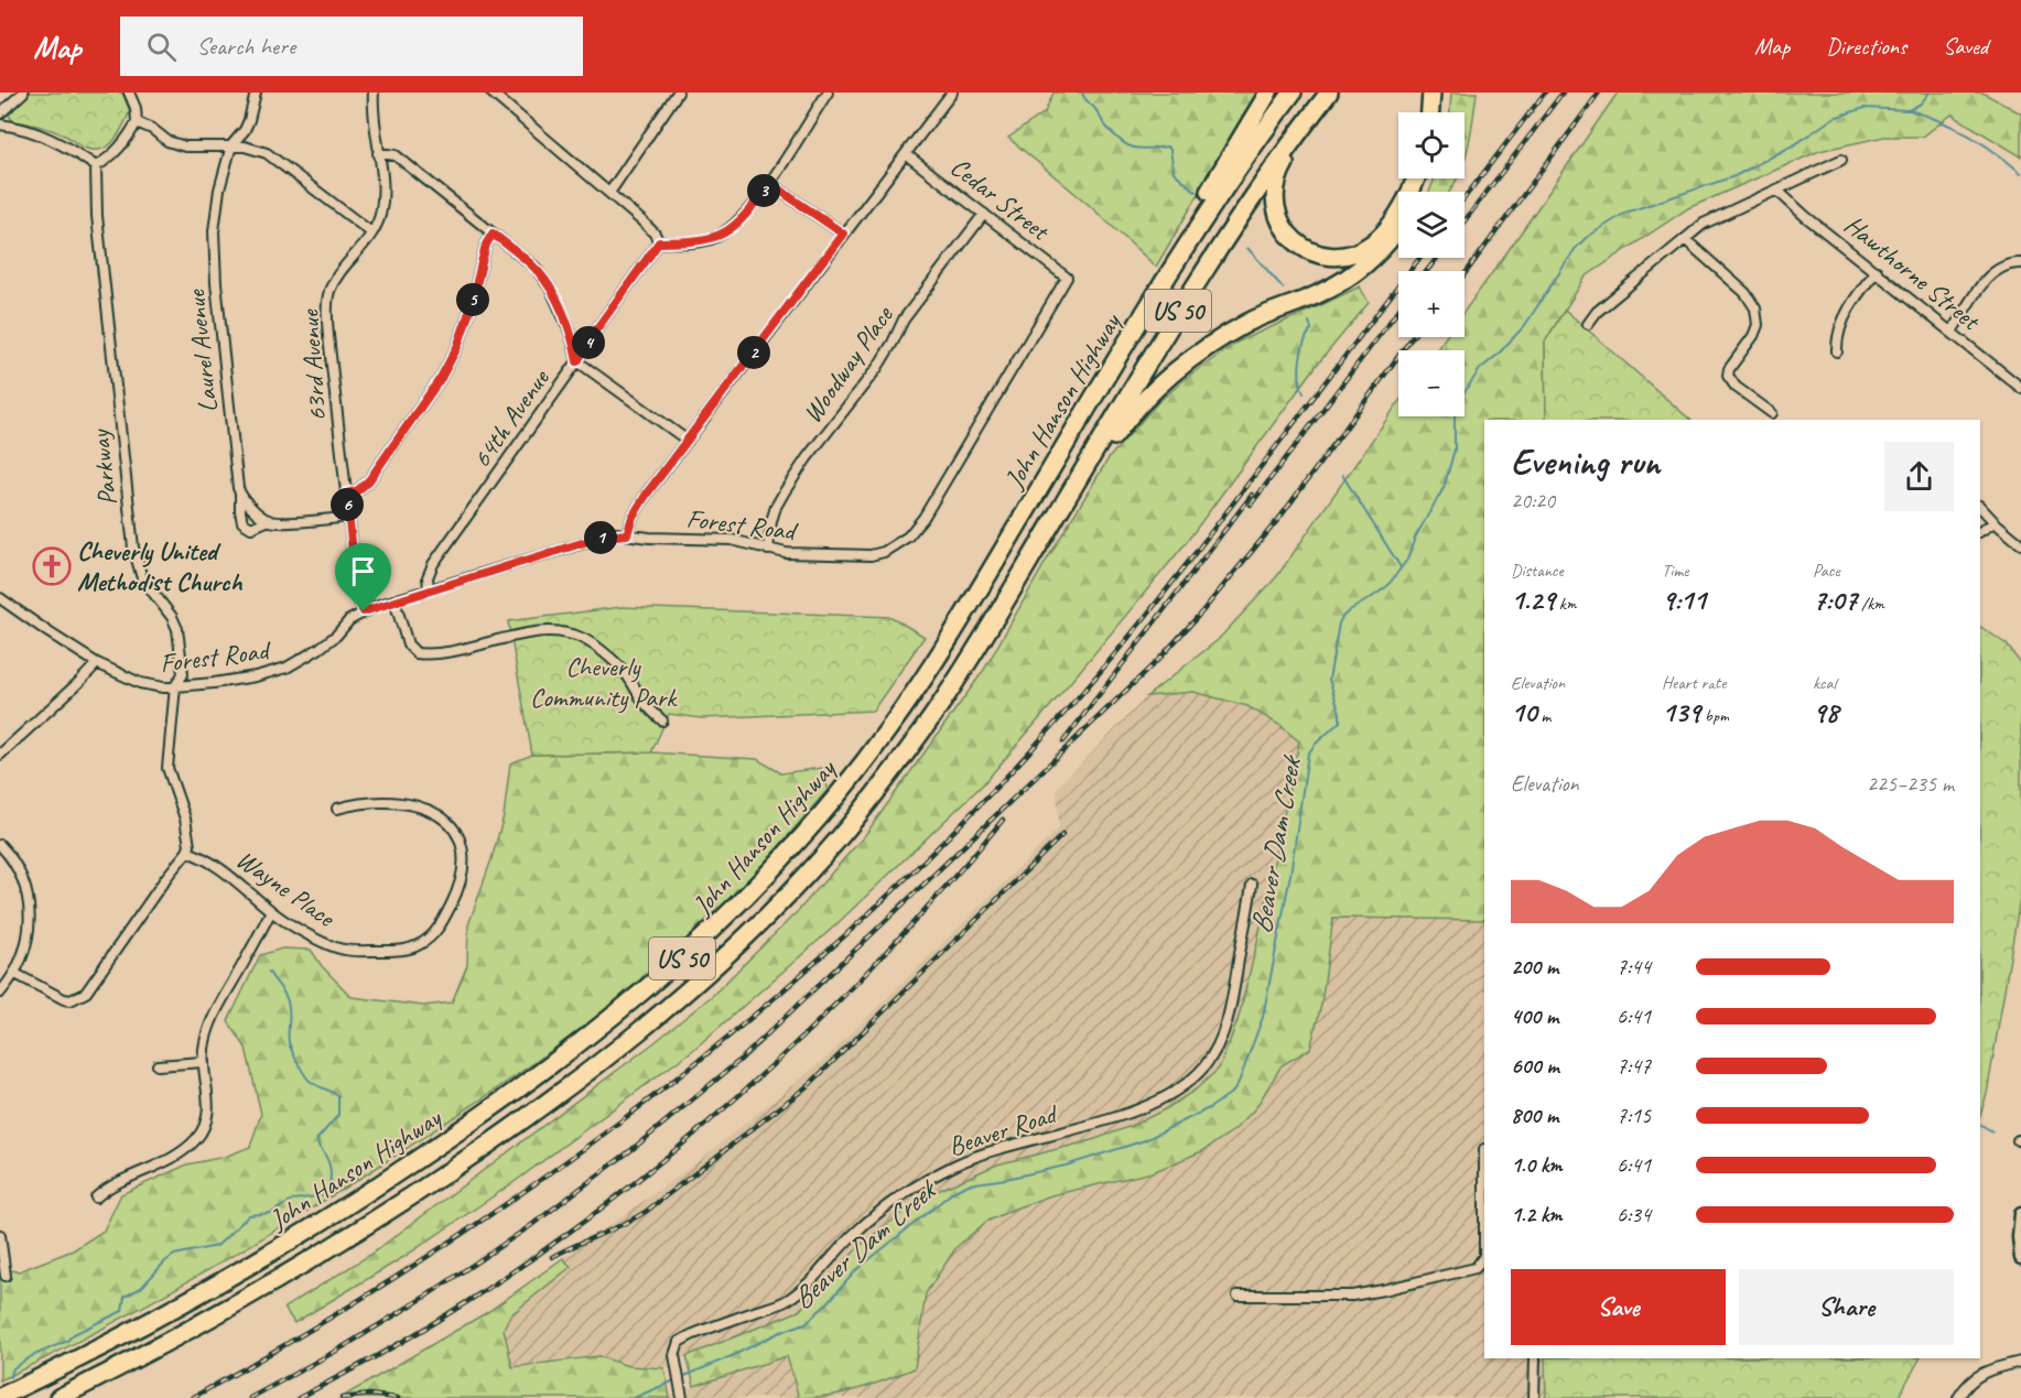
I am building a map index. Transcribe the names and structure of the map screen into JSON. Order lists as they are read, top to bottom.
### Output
{
  "streets": {
    "highway": ["US 50", "John Hanson Highway"],
    "street": [
      "Cedar Street",
      "Hawthorne Street",
      "Laurel Avenue",
      "Woodway Place",
      "63rd Avenue",
      "64th Avenue",
      "Parkway",
      "Forest Road",
      "Wayne Place",
      "Beaver Road"
    ]
  },
  "crossings": [
    ["Cedar Street", "Woodway Place"],
    ["Cedar Street", "Forest Road"],
    ["Woodway Place", "Forest Road"],
    ["63rd Avenue", "Forest Road"],
    ["64th Avenue", "Forest Road"],
    ["Parkway", "Forest Road"],
    ["Parkway", "Wayne Place"]
  ],
  "water": ["Beaver Dam Creek"],
  "parks": ["Cheverly Community Park"],
  "places": {
    "church": ["Cheverly United Methodist Church"]
  },
  "page": {
    "header": "Map",
    "search": "Search here",
    "nav": ["Map", "Directions", "Saved"],
    "map_buttons": ["+", "−"],
    "pins": [
      "3",
      "5",
      "4",
      "2",
      "6",
      "1"
    ],
    "heading": ["Evening run", "20:20"],
    "stats": [
      ["Distance", "1.29 km"],
      ["Time", "9:11"],
      ["Pace", "7:07 /km"],
      ["Elevation", "10 m"],
      ["Heart rate", "139 bpm"],
      ["kcal", "98"]
    ],
    "chart": ["Elevation", "225–235 m"],
    "list": [
      {
        "name": "200 m",
        "note": "7:44"
      },
      {
        "name": "400 m",
        "note": "6:41"
      },
      {
        "name": "600 m",
        "note": "7:47"
      },
      {
        "name": "800 m",
        "note": "7:15"
      },
      {
        "name": "1.0 km",
        "note": "6:41"
      },
      {
        "name": "1.2 km",
        "note": "6:34"
      }
    ],
    "buttons": ["Save", "Share"]
  }
}
